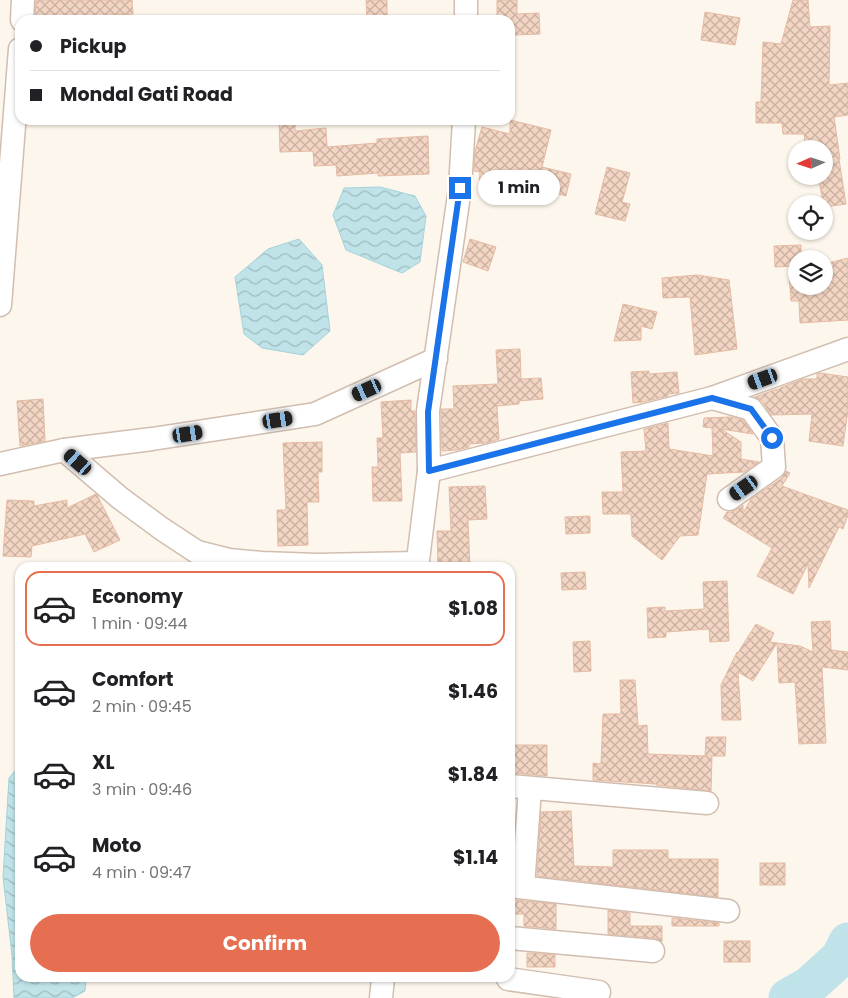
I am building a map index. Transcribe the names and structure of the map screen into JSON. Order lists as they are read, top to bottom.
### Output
{
  "north": "left",
  "page": {
    "banner": ["Pickup", "Mondal Gati Road"],
    "bubble": "1 min",
    "list": [
      {
        "name": "Economy",
        "note": "1 min · 09:44",
        "value": "$1.08"
      },
      {
        "name": "Comfort",
        "note": "2 min · 09:45",
        "value": "$1.46"
      },
      {
        "name": "XL",
        "note": "3 min · 09:46",
        "value": "$1.84"
      },
      {
        "name": "Moto",
        "note": "4 min · 09:47",
        "value": "$1.14"
      }
    ],
    "buttons": "Confirm"
  }
}
